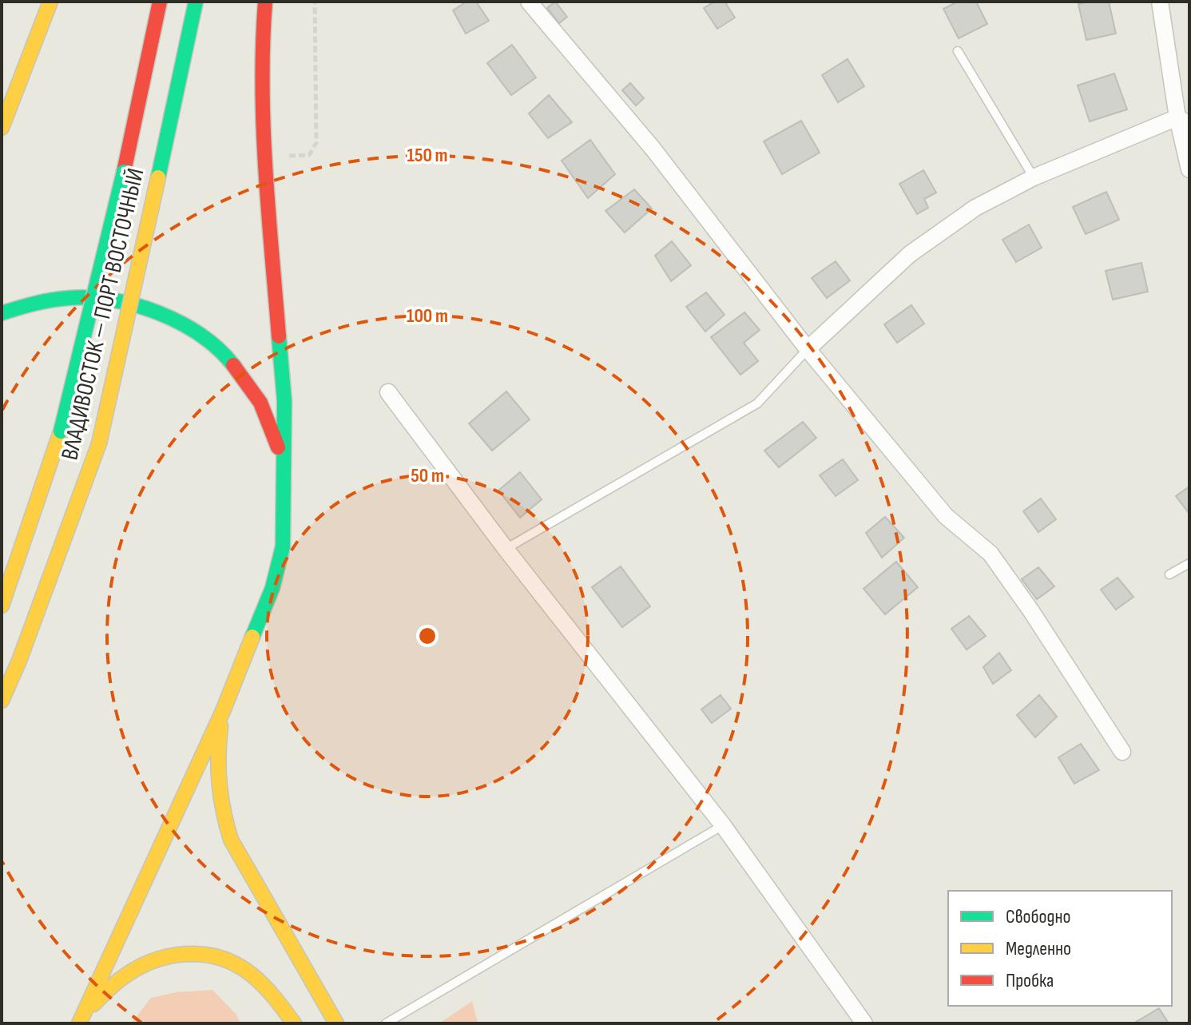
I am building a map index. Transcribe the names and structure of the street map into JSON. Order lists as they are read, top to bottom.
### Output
{
  "streets": {
    "main road": ["ВЛАДИВОСТОК — ПОРТ ВОСТОЧНЫЙ"]
  },
  "legend": ["Свободно", "Медленно", "Пробка"],
  "rings": ["150 m", "100 m", "50 m"]
}
